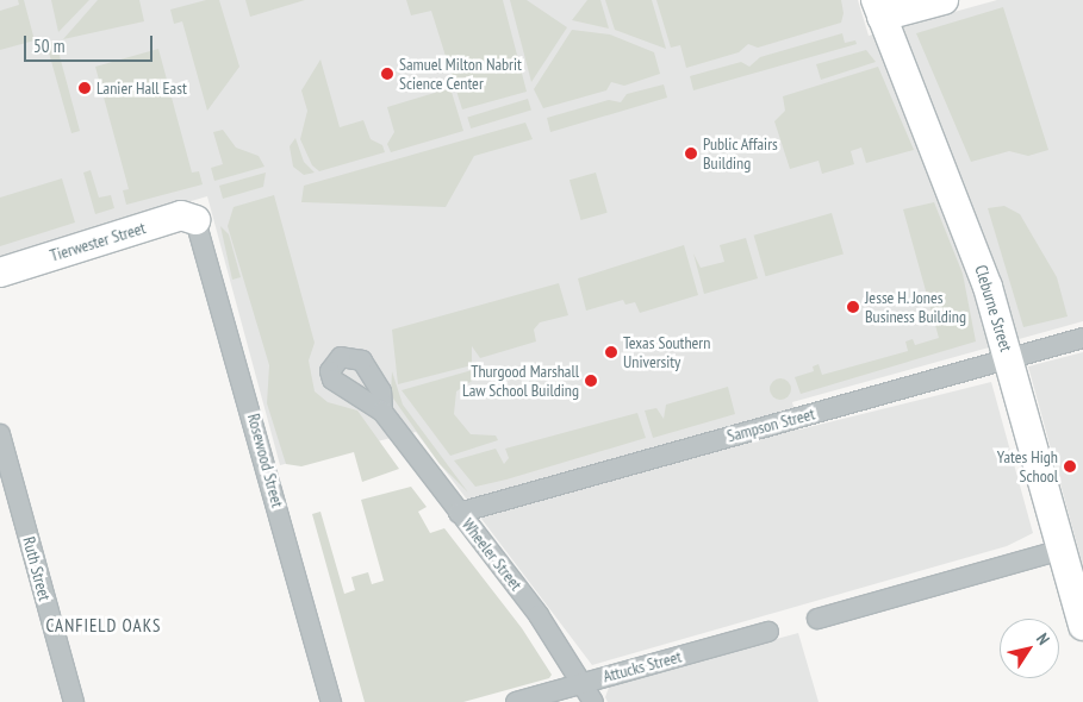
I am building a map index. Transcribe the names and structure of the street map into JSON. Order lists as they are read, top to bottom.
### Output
{
  "streets": {
    "main road": ["Tierwester Street", "Cleburne Street"],
    "street": [
      "Sampson Street",
      "Rosewood Street",
      "Wheeler Street",
      "Ruth Street",
      "Attucks Street"
    ]
  },
  "crossings": [
    ["Tierwester Street", "Rosewood Street"],
    ["Cleburne Street", "Sampson Street"],
    ["Sampson Street", "Wheeler Street"],
    ["Wheeler Street", "Attucks Street"]
  ],
  "districts": ["CANFIELD OAKS"],
  "places": [
    "Samuel Milton Nabrit Science Center",
    "Lanier Hall East",
    "Public Affairs Building",
    "Jesse H. Jones Business Building",
    "Texas Southern University",
    "Thurgood Marshall Law School Building",
    "Yates High School"
  ],
  "scale_bar": "50 m",
  "north": "top right"
}
